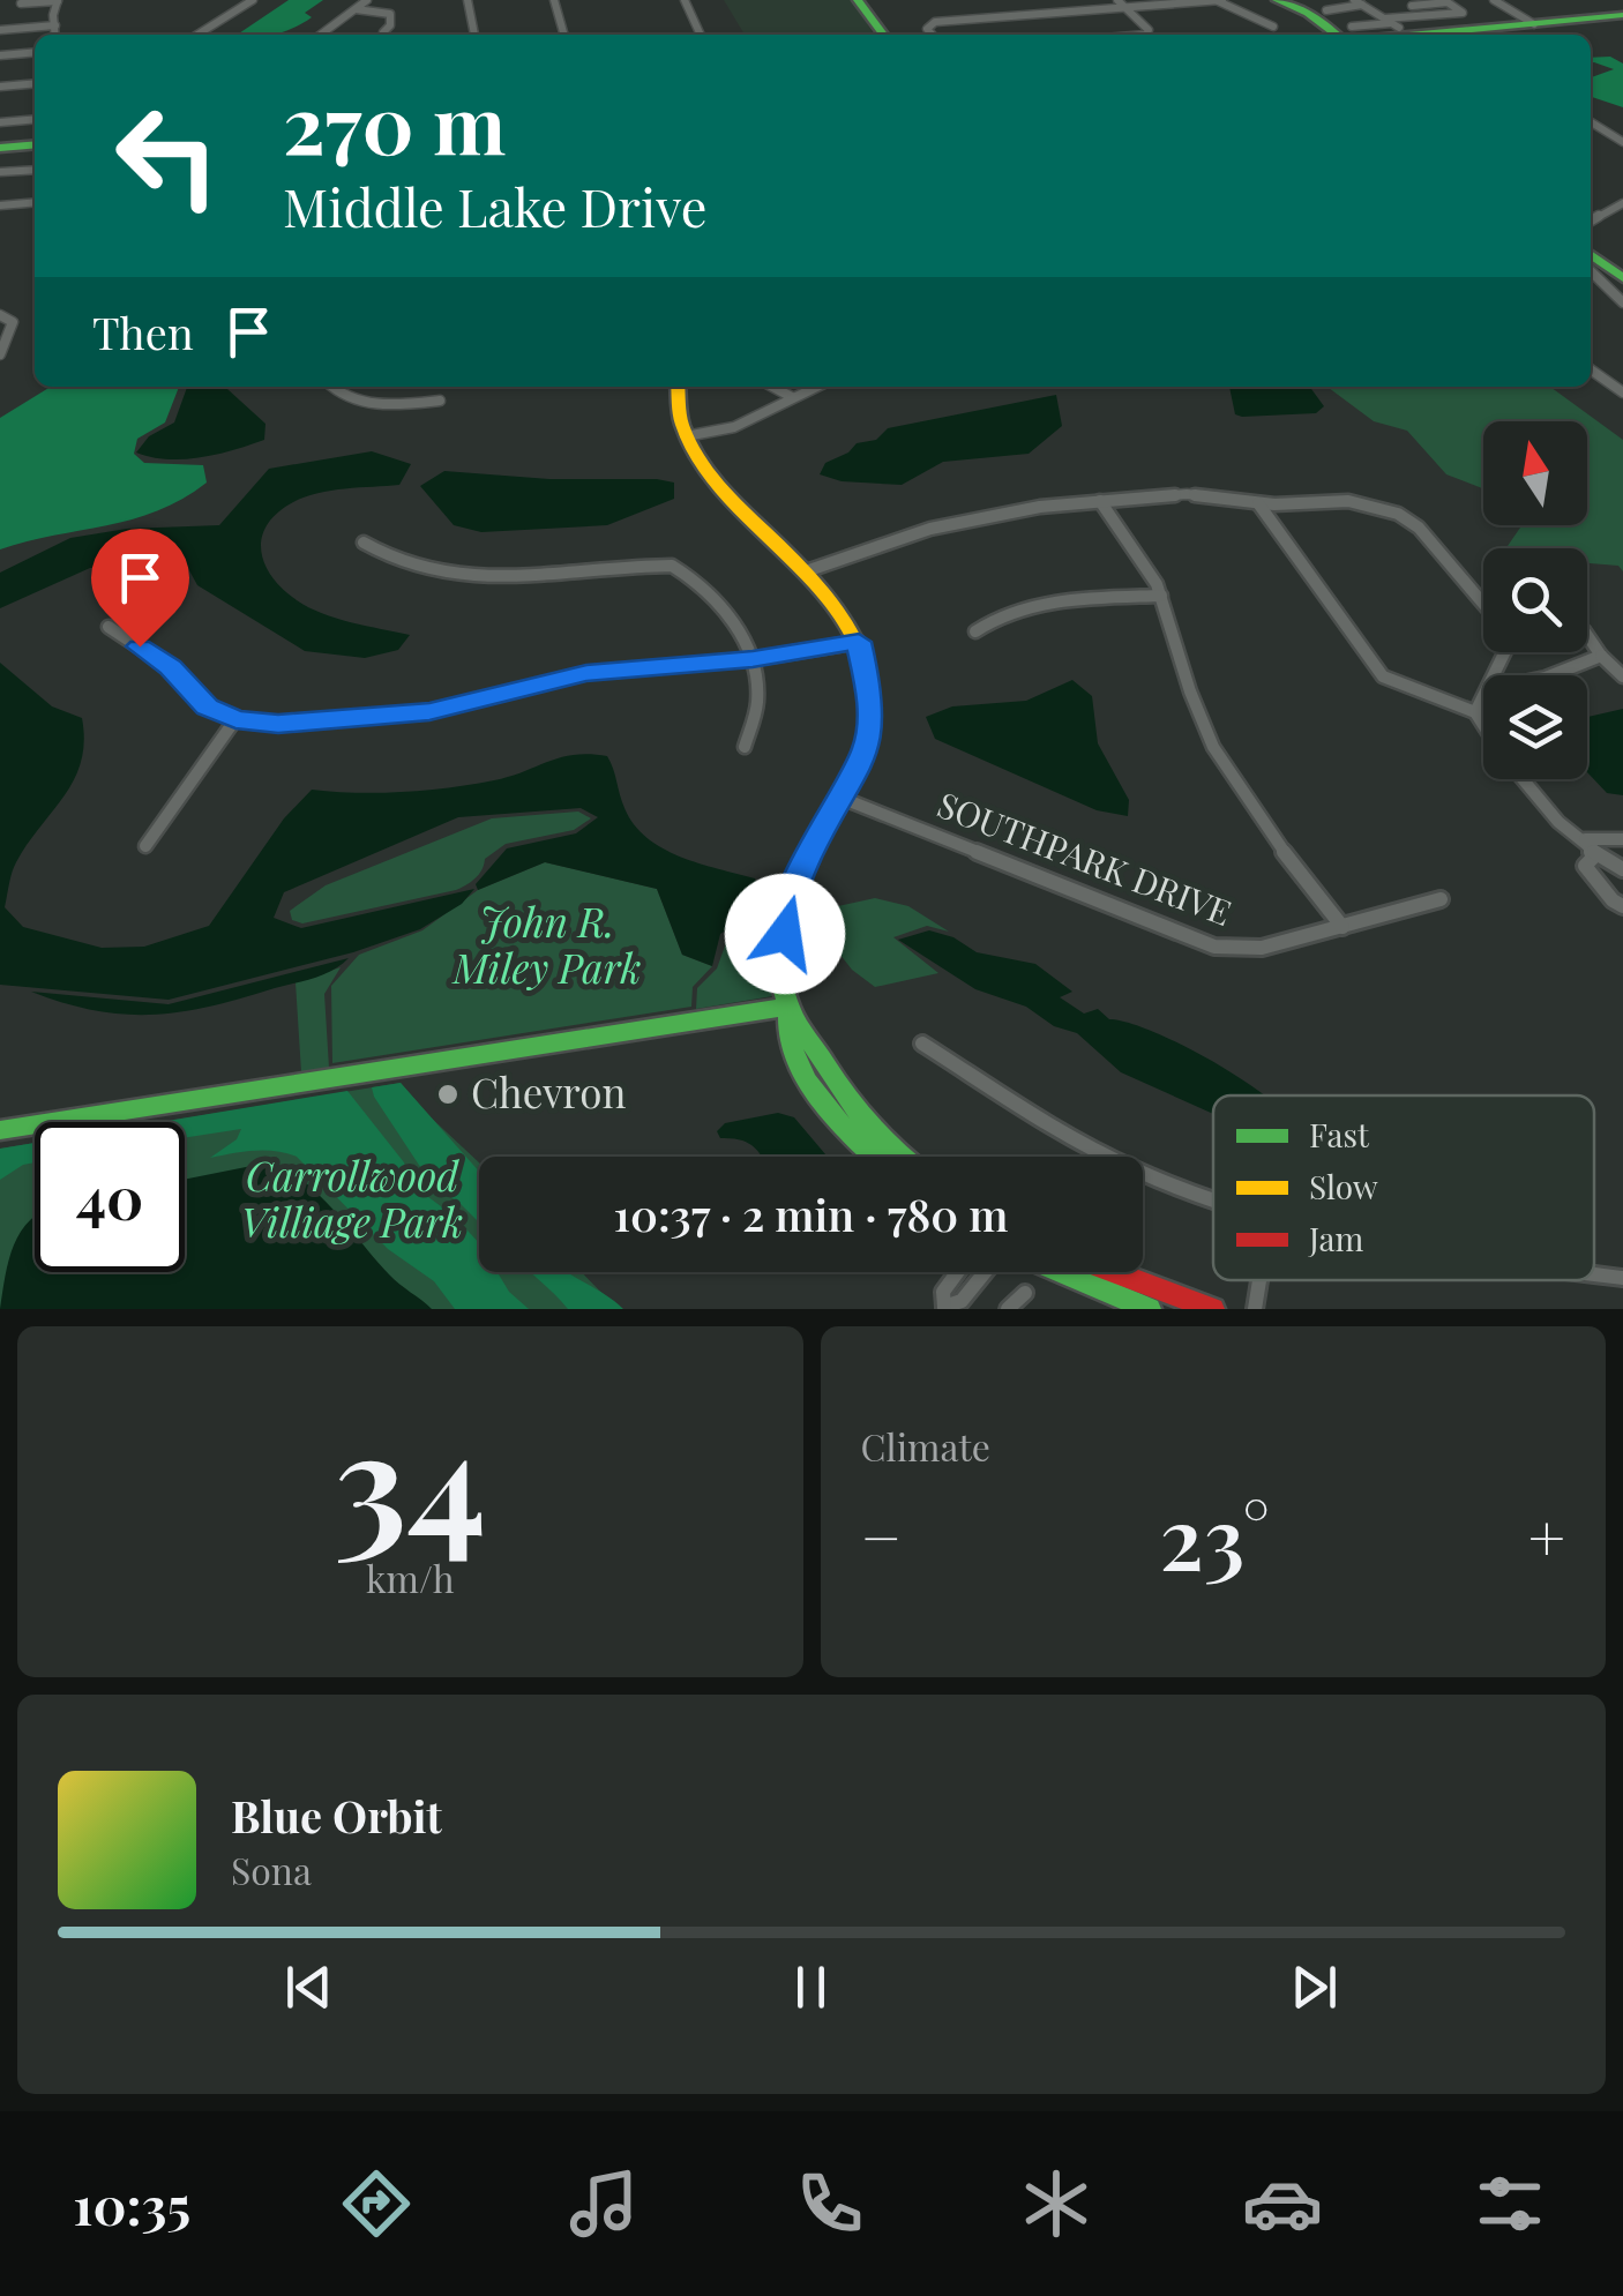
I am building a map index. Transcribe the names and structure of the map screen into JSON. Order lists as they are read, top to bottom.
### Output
{
  "streets": {
    "street": ["SOUTHPARK DRIVE"]
  },
  "parks": ["John R. Miley Park", "Carrollwood Villiage Park"],
  "places": ["Chevron"],
  "legend": ["Fast", "Slow", "Jam"],
  "north": "top",
  "page": {
    "turn": ["270 m", "Middle Lake Drive"],
    "then": "Then",
    "limit": "40",
    "trip": "10:37 · 2 min · 780 m",
    "tile": [
      ["34", "km/h"],
      "Climate"
    ],
    "heat": ["−", "23°", "+"],
    "song": ["Blue Orbit", "Sona"],
    "tabs": "10:35"
  }
}
